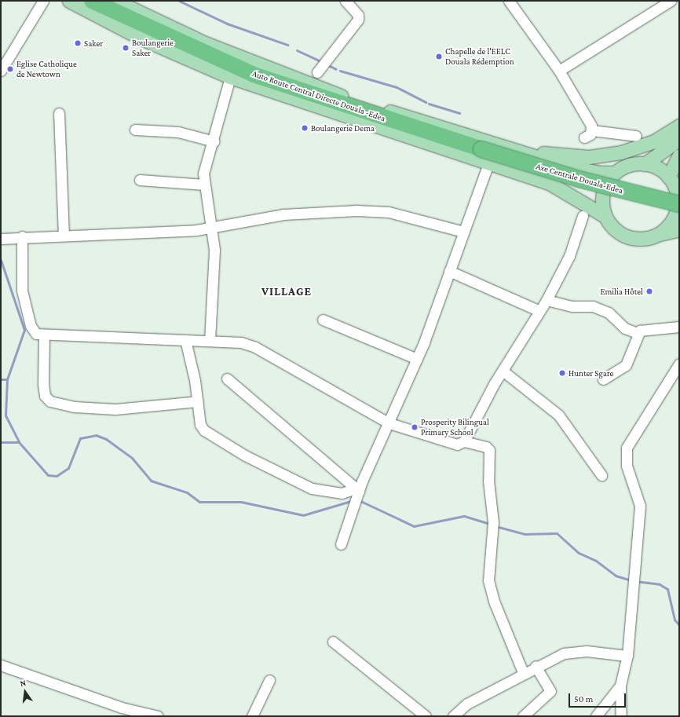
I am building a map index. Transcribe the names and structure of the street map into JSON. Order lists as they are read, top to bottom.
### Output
{
  "streets": {
    "highway": ["Auto Route Central Directe Douala -Edea", "Axe Centrale Douala-Edea"]
  },
  "crossings": [
    ["Auto Route Central Directe Douala -Edea", "Axe Centrale Douala-Edea"]
  ],
  "districts": ["VILLAGE"],
  "places": [
    "Saker",
    "Boulangerie Saker",
    "Chapelle de l'EELC Douala Rédemption",
    "Eglise Catholique de Newtown",
    "Boulangerie Dema",
    "Emilia Hôtel",
    "Hunter Sgare",
    "Prosperity Bilingual Primary School"
  ],
  "scale_bar": "50 m",
  "north": "top"
}
